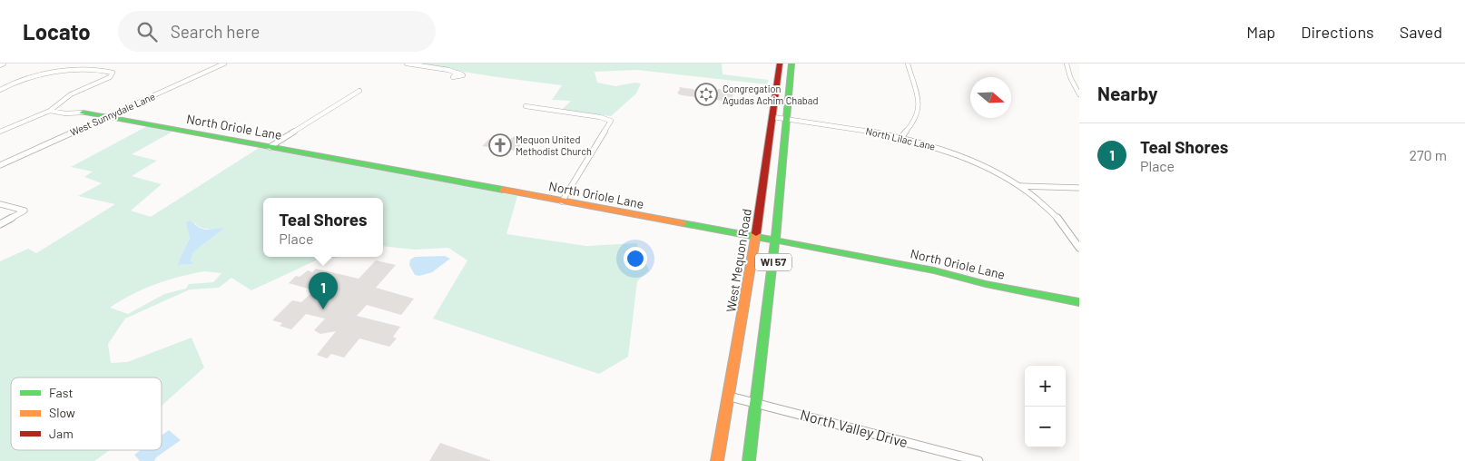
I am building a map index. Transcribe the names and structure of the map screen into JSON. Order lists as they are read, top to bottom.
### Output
{
  "streets": {
    "main road": ["North Oriole Lane", "West Mequon Road", "WI 57"],
    "street": ["West Sunnydale Lane", "North Lilac Lane", "North Valley Drive"]
  },
  "crossings": [
    ["West Sunnydale Lane", "North Oriole Lane"],
    ["North Oriole Lane", "West Mequon Road"],
    ["North Oriole Lane", "WI 57"],
    ["North Lilac Lane", "West Mequon Road"],
    ["North Lilac Lane", "WI 57"],
    ["West Mequon Road", "North Valley Drive"],
    ["WI 57", "North Valley Drive"]
  ],
  "places": {
    "synagogue": ["Congregation Agudas Achim Chabad"],
    "church": ["Mequon United Methodist Church"]
  },
  "legend": ["Fast", "Slow", "Jam"],
  "north": "right",
  "page": {
    "header": "Locato",
    "search": "Search here",
    "nav": ["Map", "Directions", "Saved"],
    "heading": "Nearby",
    "list": [
      {
        "mark": "1",
        "name": "Teal Shores",
        "note": "Place",
        "value": "270 m"
      }
    ],
    "popup": ["Teal Shores", "Place"],
    "pins": "1",
    "map_buttons": ["+", "−"]
  }
}
